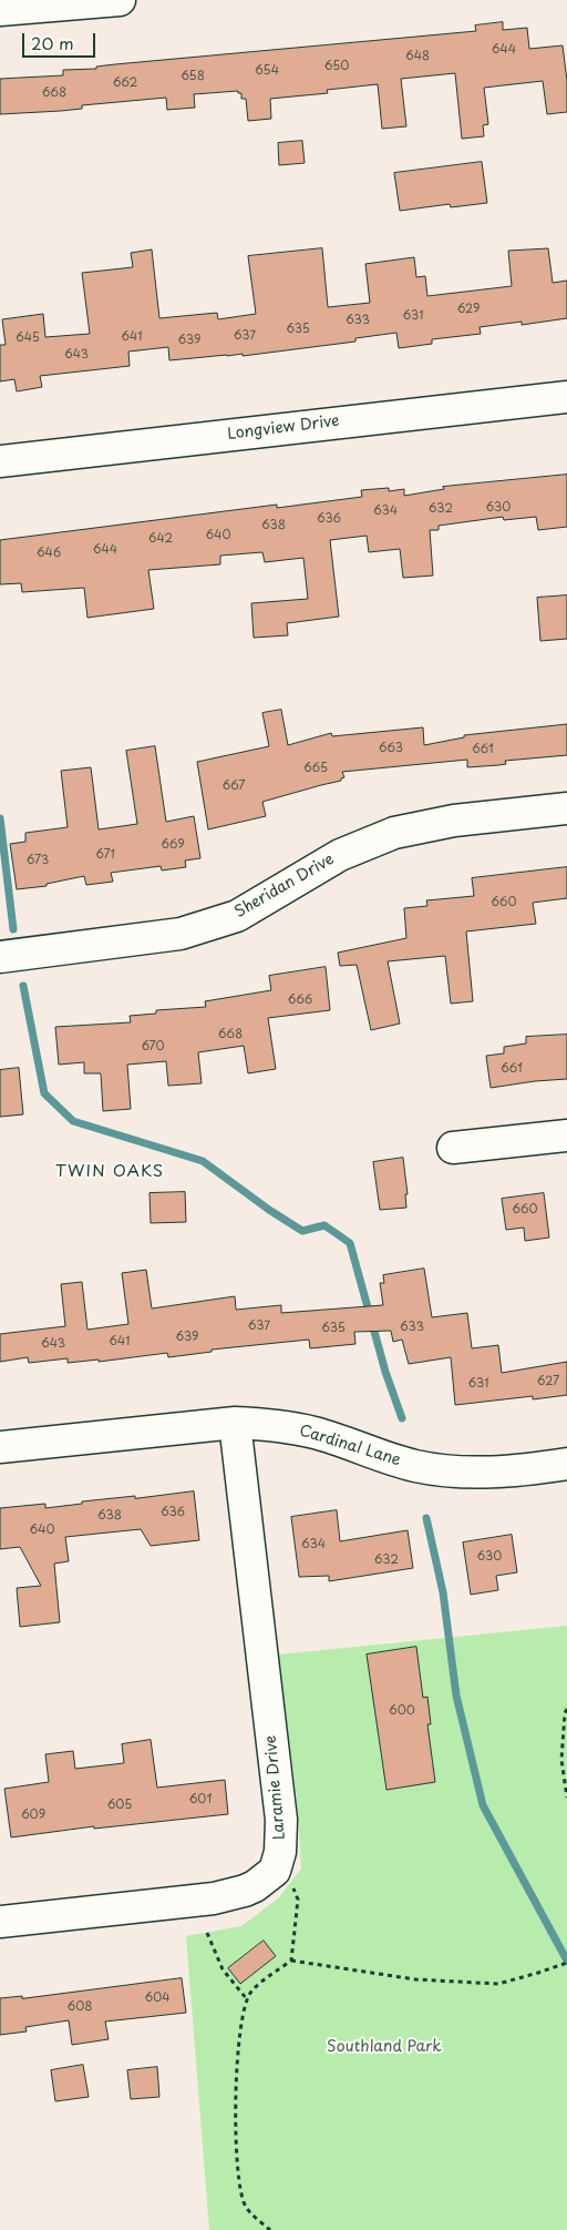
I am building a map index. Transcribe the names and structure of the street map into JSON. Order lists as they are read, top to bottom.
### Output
{
  "streets": {
    "street": [
      "Longview Drive",
      "Sheridan Drive",
      "Cardinal Lane",
      "Laramie Drive"
    ]
  },
  "crossings": [
    ["Cardinal Lane", "Laramie Drive"]
  ],
  "districts": ["TWIN OAKS"],
  "parks": ["Southland Park"],
  "house_numbers": [
    "644",
    "648",
    "650",
    "654",
    "658",
    "662",
    "668",
    "629",
    "631",
    "633",
    "635",
    "637",
    "641",
    "645",
    "639",
    "643",
    "630",
    "632",
    "634",
    "636",
    "638",
    "640",
    "642",
    "644",
    "646",
    "663",
    "661",
    "665",
    "667",
    "669",
    "671",
    "673",
    "660",
    "666",
    "668",
    "670",
    "661",
    "660",
    "637",
    "633",
    "635",
    "639",
    "641",
    "643",
    "627",
    "631",
    "636",
    "638",
    "640",
    "634",
    "630",
    "632",
    "600",
    "601",
    "605",
    "609",
    "604",
    "608"
  ],
  "scale_bar": "20 m"
}
